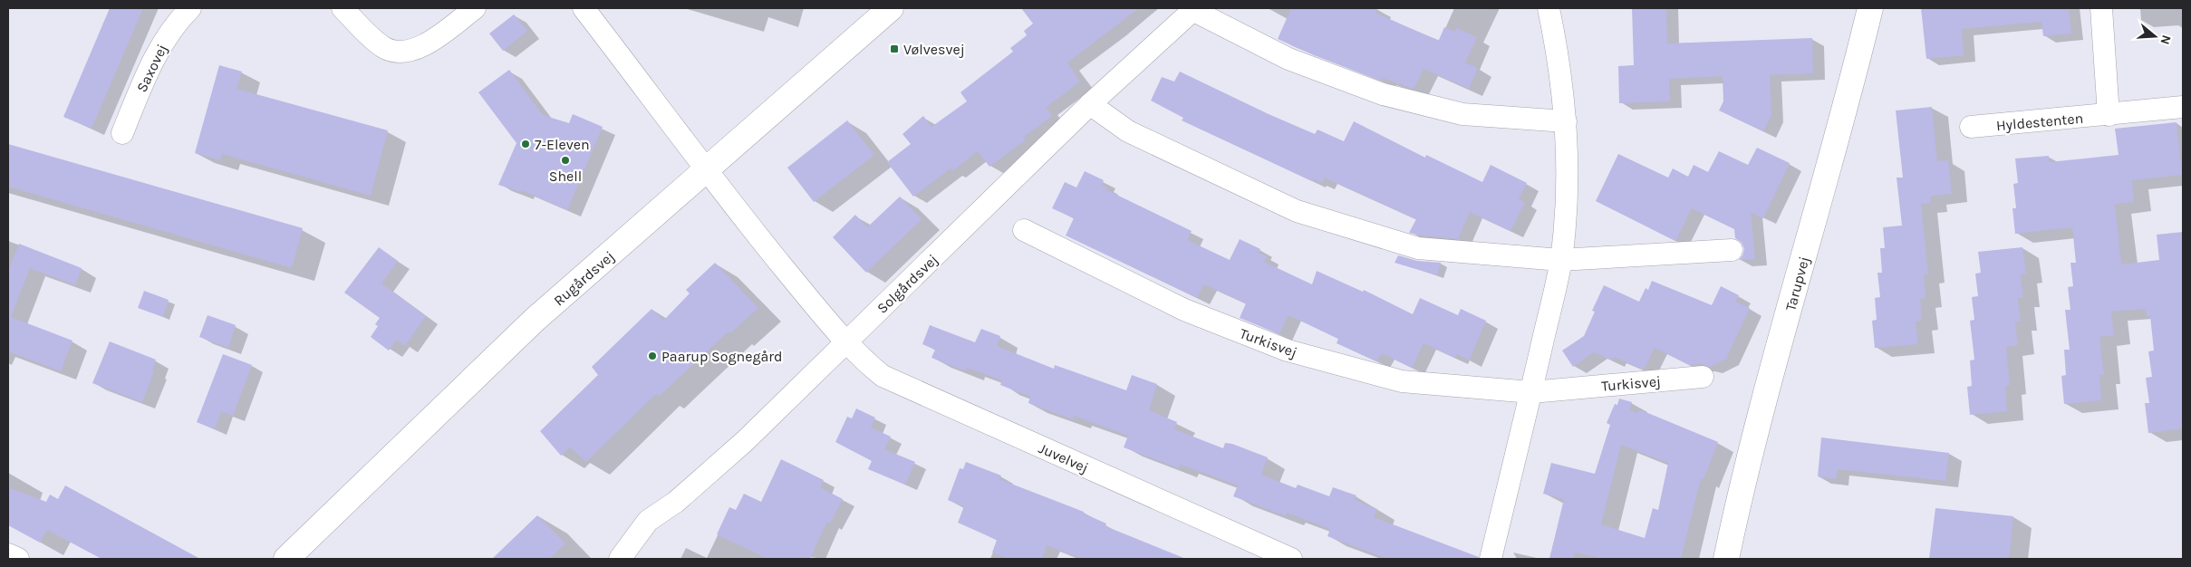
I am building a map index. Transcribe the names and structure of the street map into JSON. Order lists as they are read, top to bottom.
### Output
{
  "streets": {
    "main road": ["Rugårdsvej", "Tarupvej"],
    "street": [
      "Saxovej",
      "Hyldestenten",
      "Solgårdsvej",
      "Turkisvej",
      "Juvelvej"
    ]
  },
  "crossings": [
    ["Solgårdsvej", "Juvelvej"]
  ],
  "places": {
    "transit": ["Vølvesvej"],
    "other": ["7-Eleven", "Shell", "Paarup Sognegård"]
  },
  "north": "right"
}
